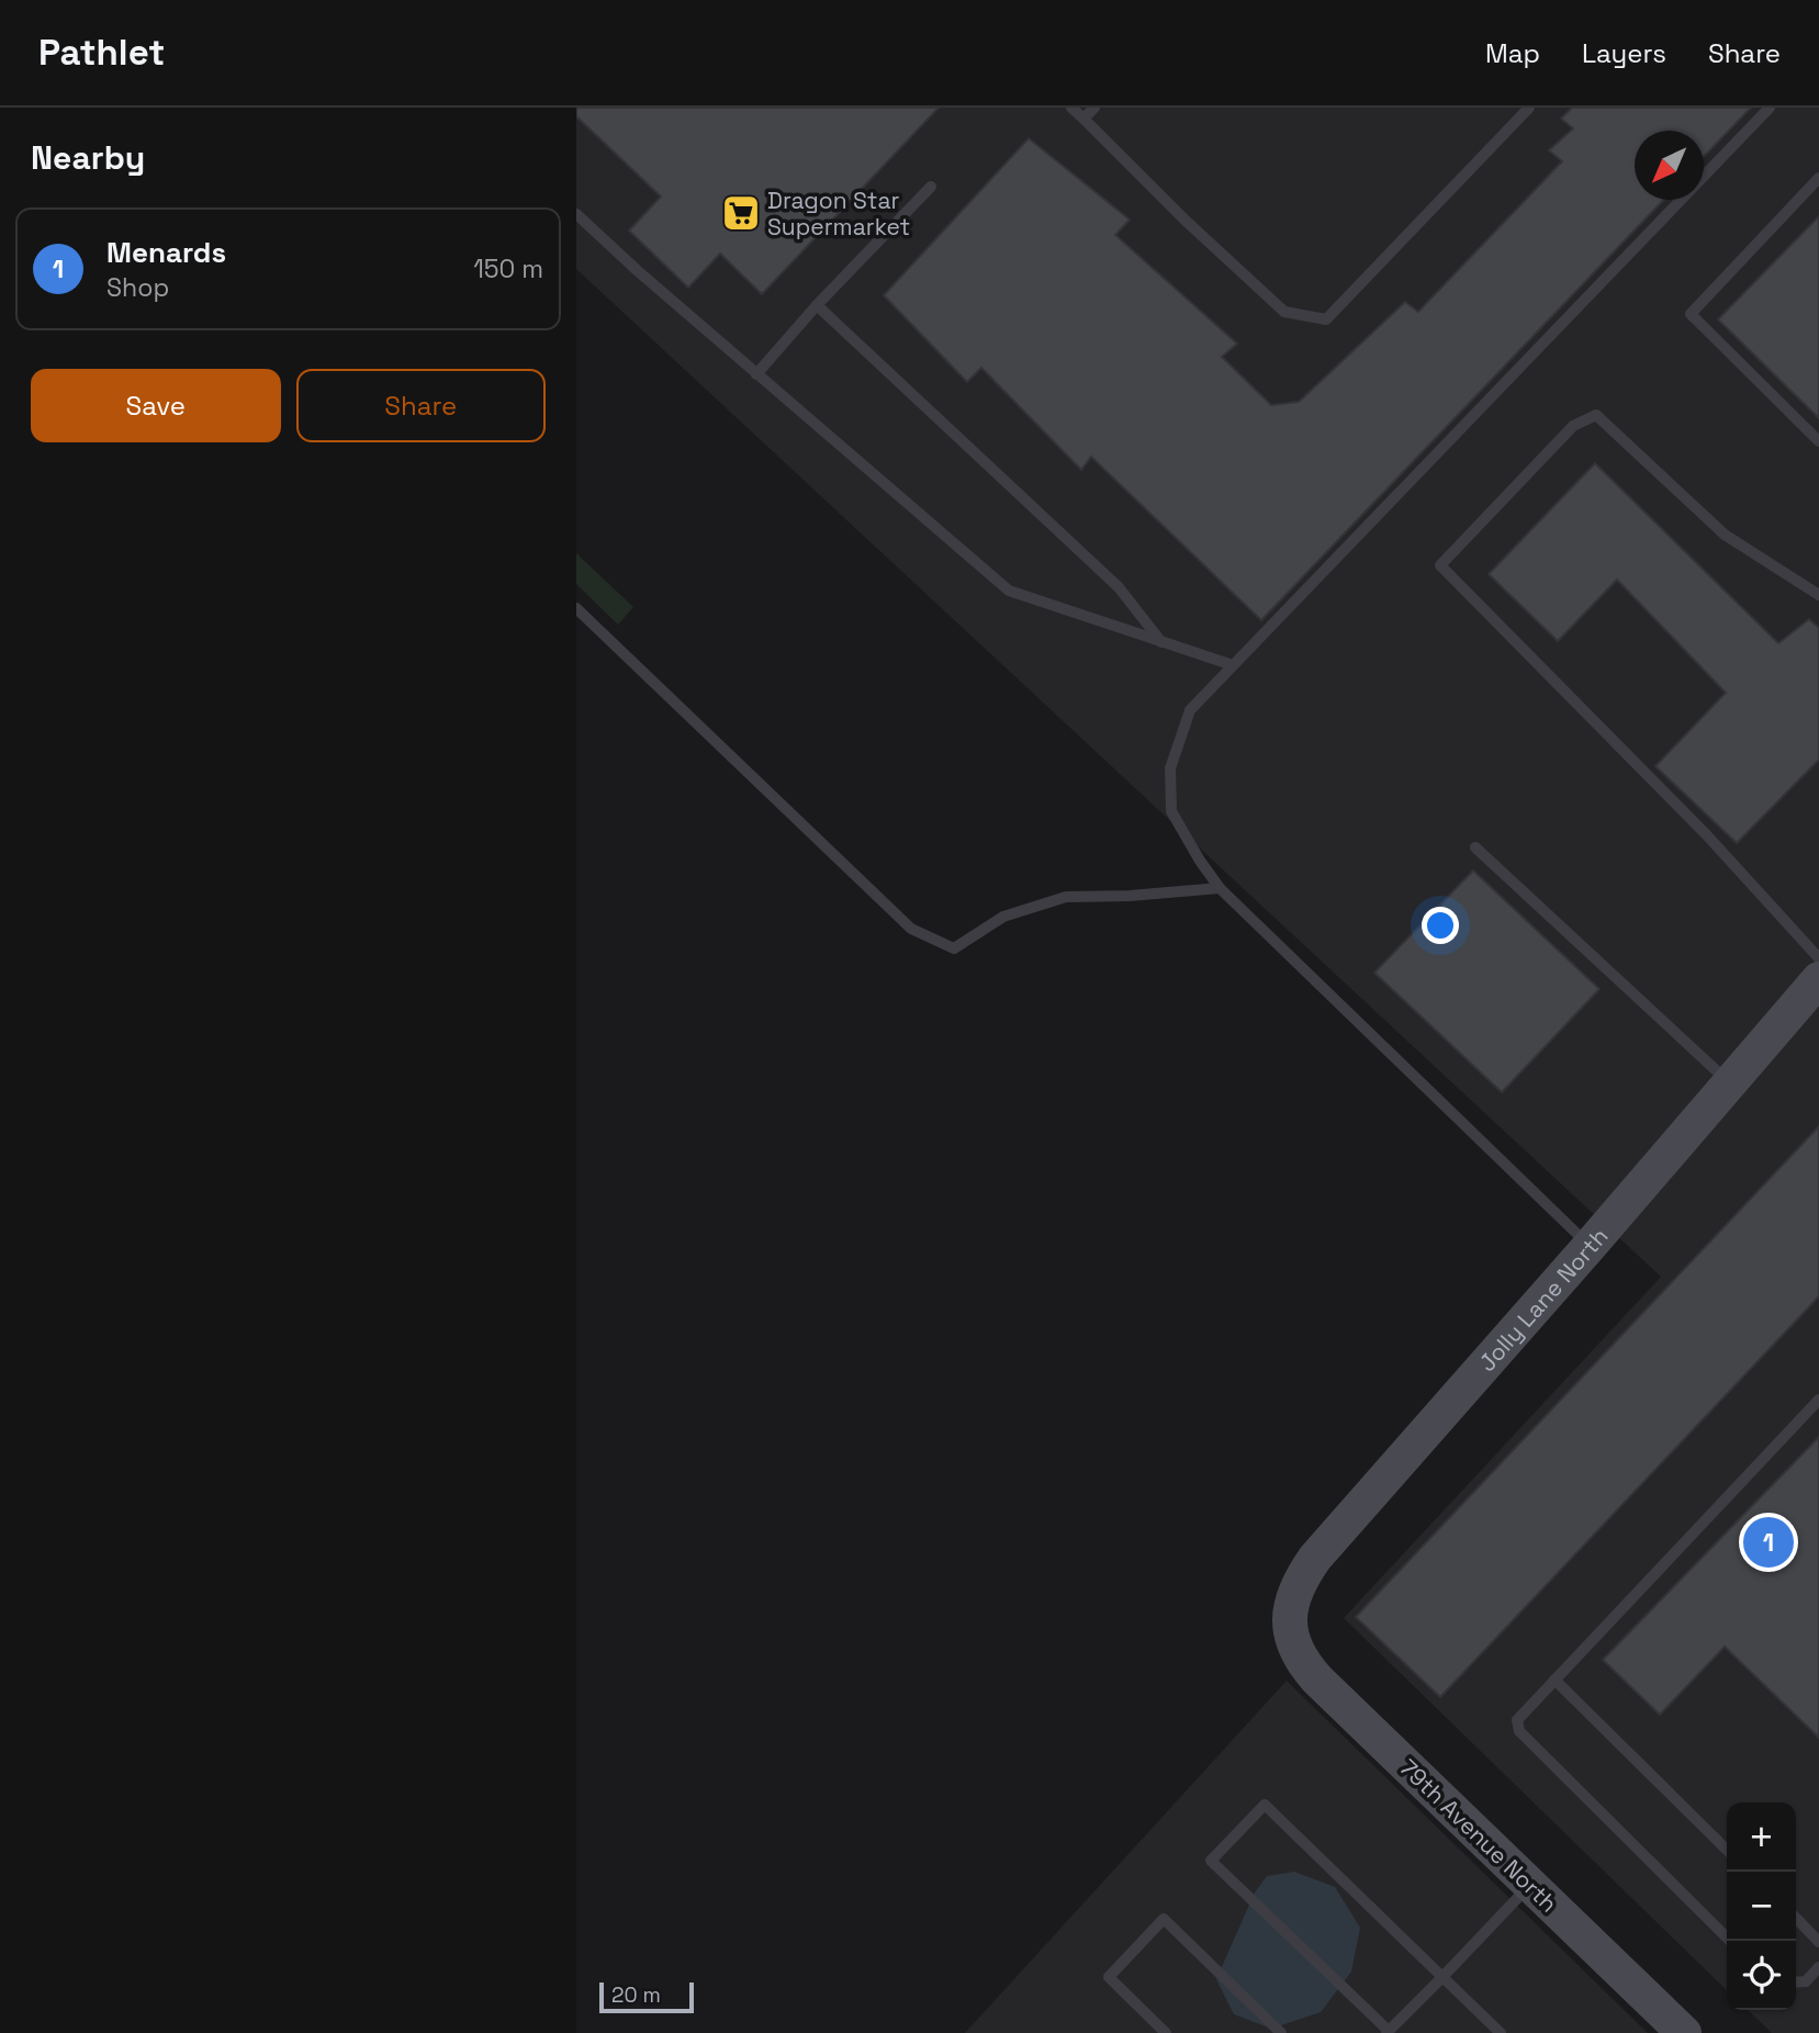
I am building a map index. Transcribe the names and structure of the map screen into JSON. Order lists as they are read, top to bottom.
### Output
{
  "streets": {
    "street": ["Jolly Lane North", "79th Avenue North"]
  },
  "crossings": [
    ["Jolly Lane North", "79th Avenue North"]
  ],
  "places": {
    "supermarket": ["Dragon Star Supermarket"]
  },
  "scale_bar": "20 m",
  "north": "bottom left",
  "page": {
    "header": "Pathlet",
    "nav": ["Map", "Layers", "Share"],
    "heading": "Nearby",
    "list": [
      {
        "mark": "1",
        "name": "Menards",
        "note": "Shop",
        "value": "150 m"
      }
    ],
    "buttons": ["Save", "Share"],
    "pins": "1",
    "map_buttons": ["+", "−"],
    "scale": "20 m"
  }
}
